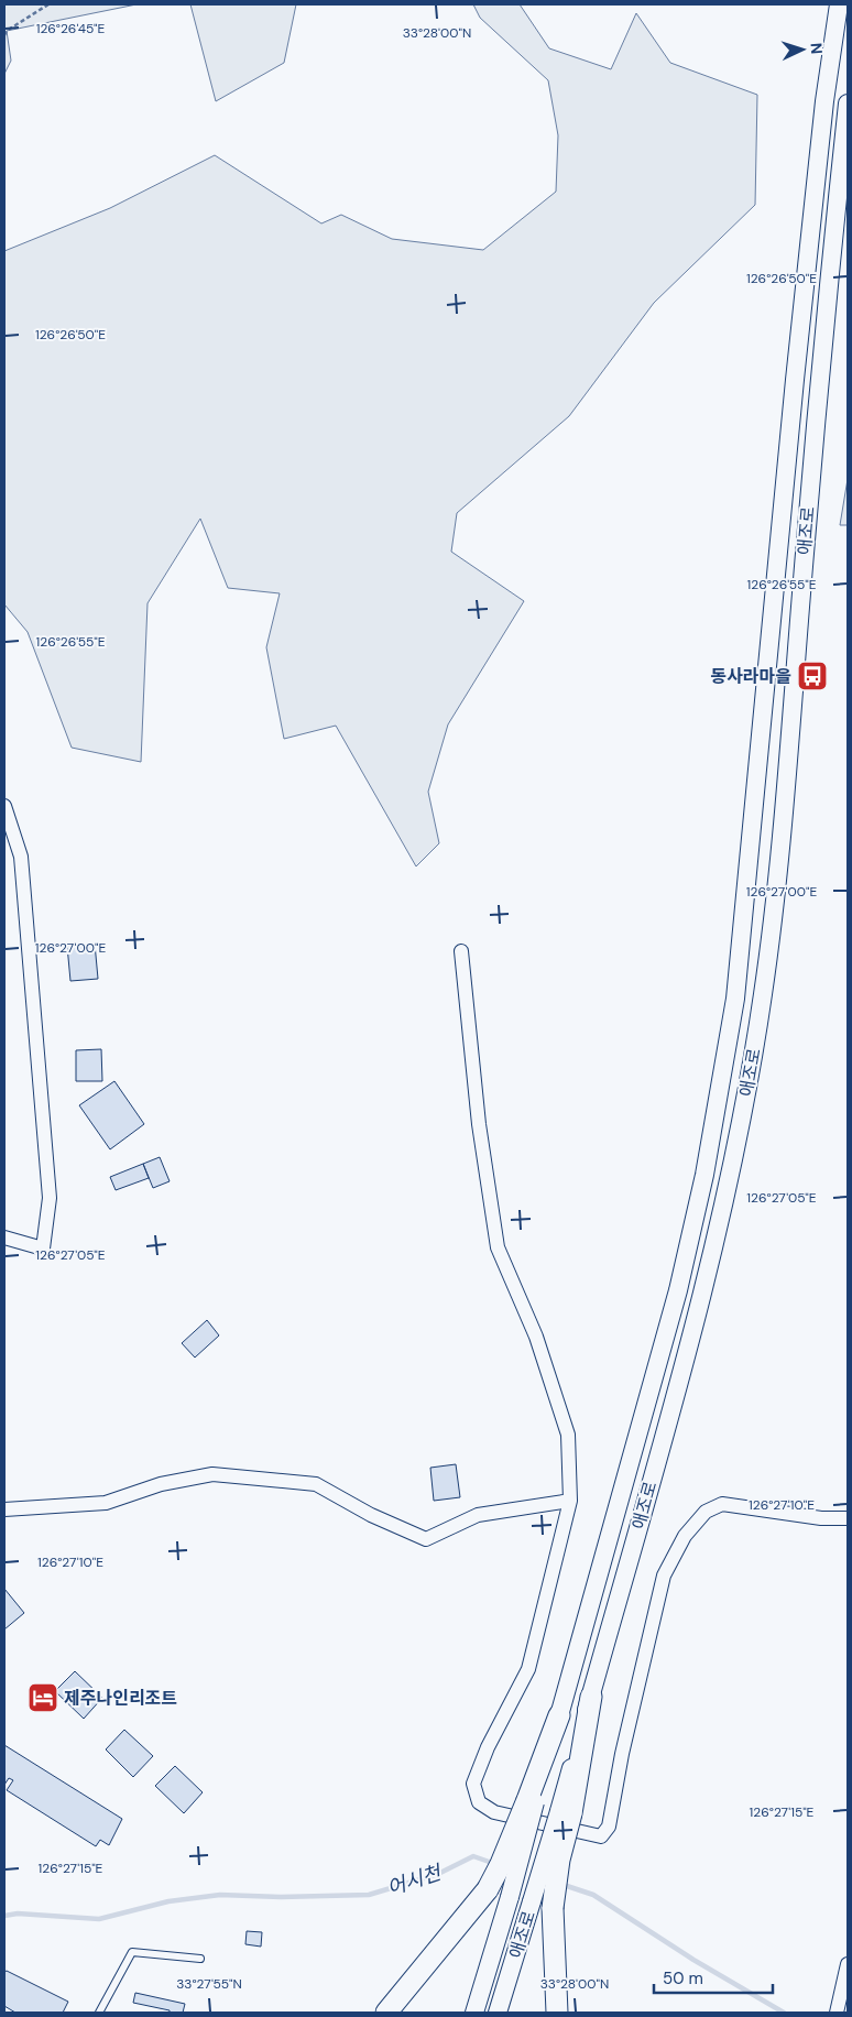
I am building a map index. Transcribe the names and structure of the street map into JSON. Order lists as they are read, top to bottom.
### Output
{
  "streets": {
    "street": ["애조로"]
  },
  "water": ["어시천"],
  "places": {
    "bus stop": ["동사라마을"],
    "hotel": ["제주나인리조트"]
  },
  "scale_bar": "50 m",
  "north": "right",
  "coordinates": [
    "126°26'45\"E",
    "33°28'00\"N",
    "126°26'50\"E",
    "126°26'55\"E",
    "126°27'00\"E",
    "126°27'05\"E",
    "126°27'10\"E",
    "126°27'15\"E",
    "33°27'55\"N"
  ]
}
